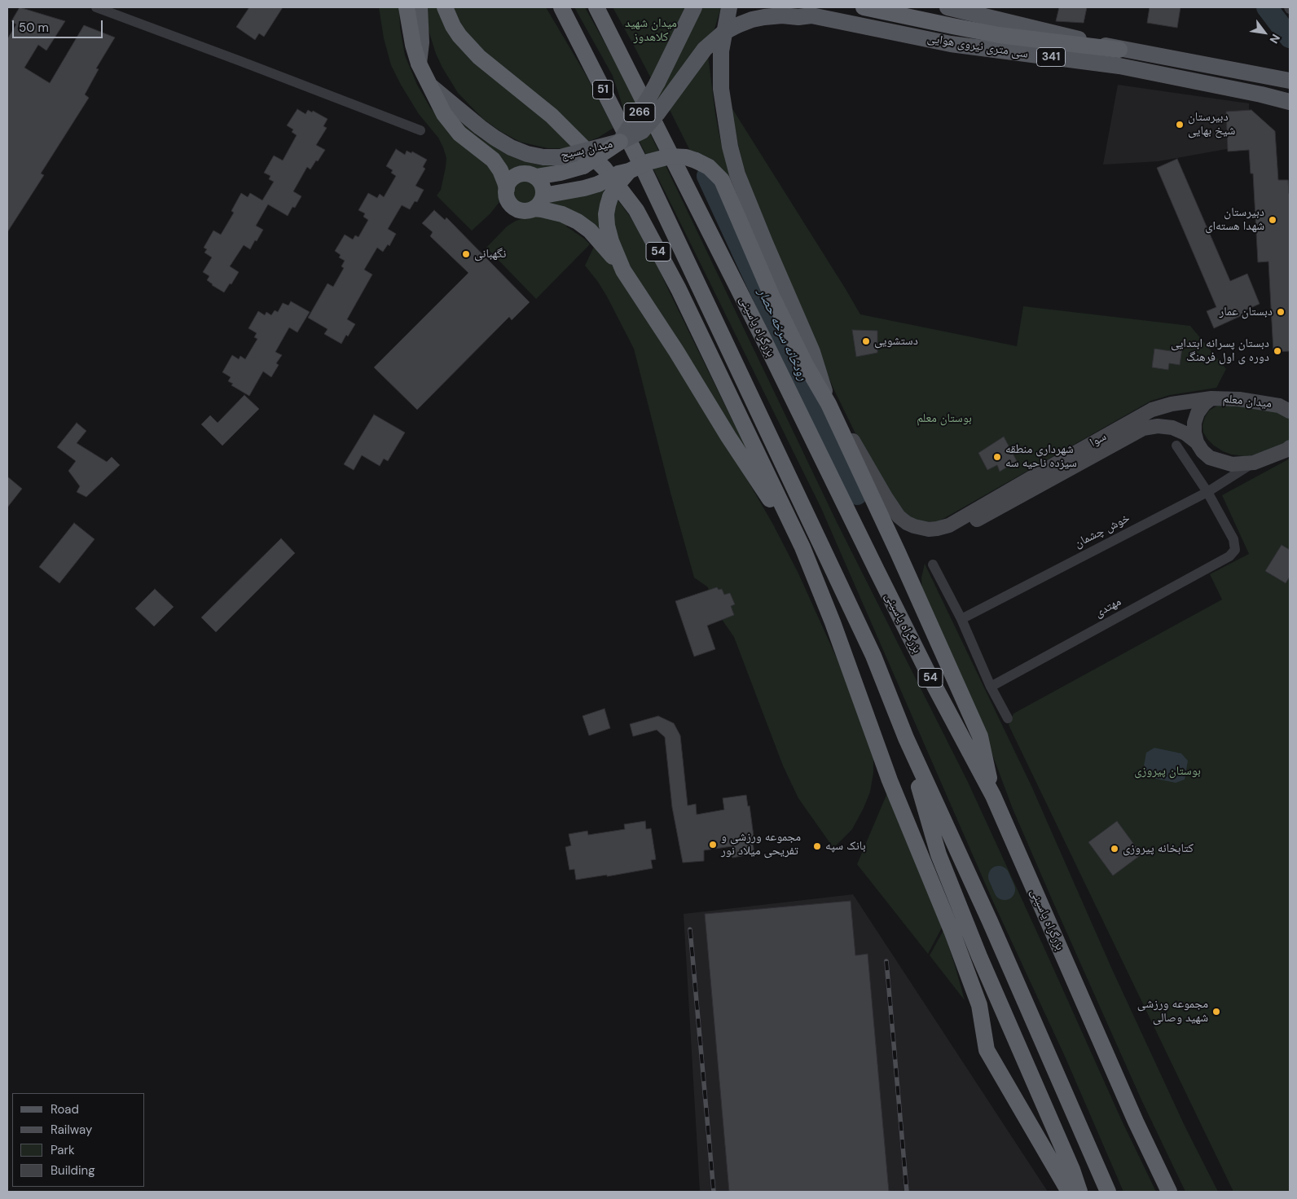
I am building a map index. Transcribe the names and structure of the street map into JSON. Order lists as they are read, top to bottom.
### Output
{
  "streets": {
    "highway": ["51", "54", "بزرگراه یاسینی"],
    "main road": [
      "سی متری نیروی هوایی",
      "341",
      "266",
      "میدان بسیج",
      "میدان معلم",
      "سوا"
    ],
    "street": ["خوش چشمان", "مهتدی"]
  },
  "crossings": [
    ["سی متری نیروی هوایی", "میدان بسیج"],
    ["51", "54"],
    ["میدان معلم", "سوا"],
    ["خوش چشمان", "مهتدی"]
  ],
  "water": ["رودخانه سرخه حصار"],
  "parks": ["میدان شهید کلاهدوز", "بوستان معلم", "بوستان پیروزی"],
  "places": [
    "دبیرستان شیخ بهایی",
    "دبیرستان شهدا هسته‌ای",
    "نگهبانی",
    "دبستان عمار",
    "دستشویی",
    "دبستان پسرانه ابتدایی دوره ی اول فرهنگ",
    "شهرداری منطقه سیزده ناحیه سه",
    "مجموعه ورزشی و تفریحی میلاد نور",
    "بانک سپه",
    "کتابخانه پیروزی",
    "مجموعه ورزشی شهید وصالی"
  ],
  "legend": [
    "Road",
    "Railway",
    "Park",
    "Building"
  ],
  "scale_bar": "50 m",
  "north": "bottom right"
}
